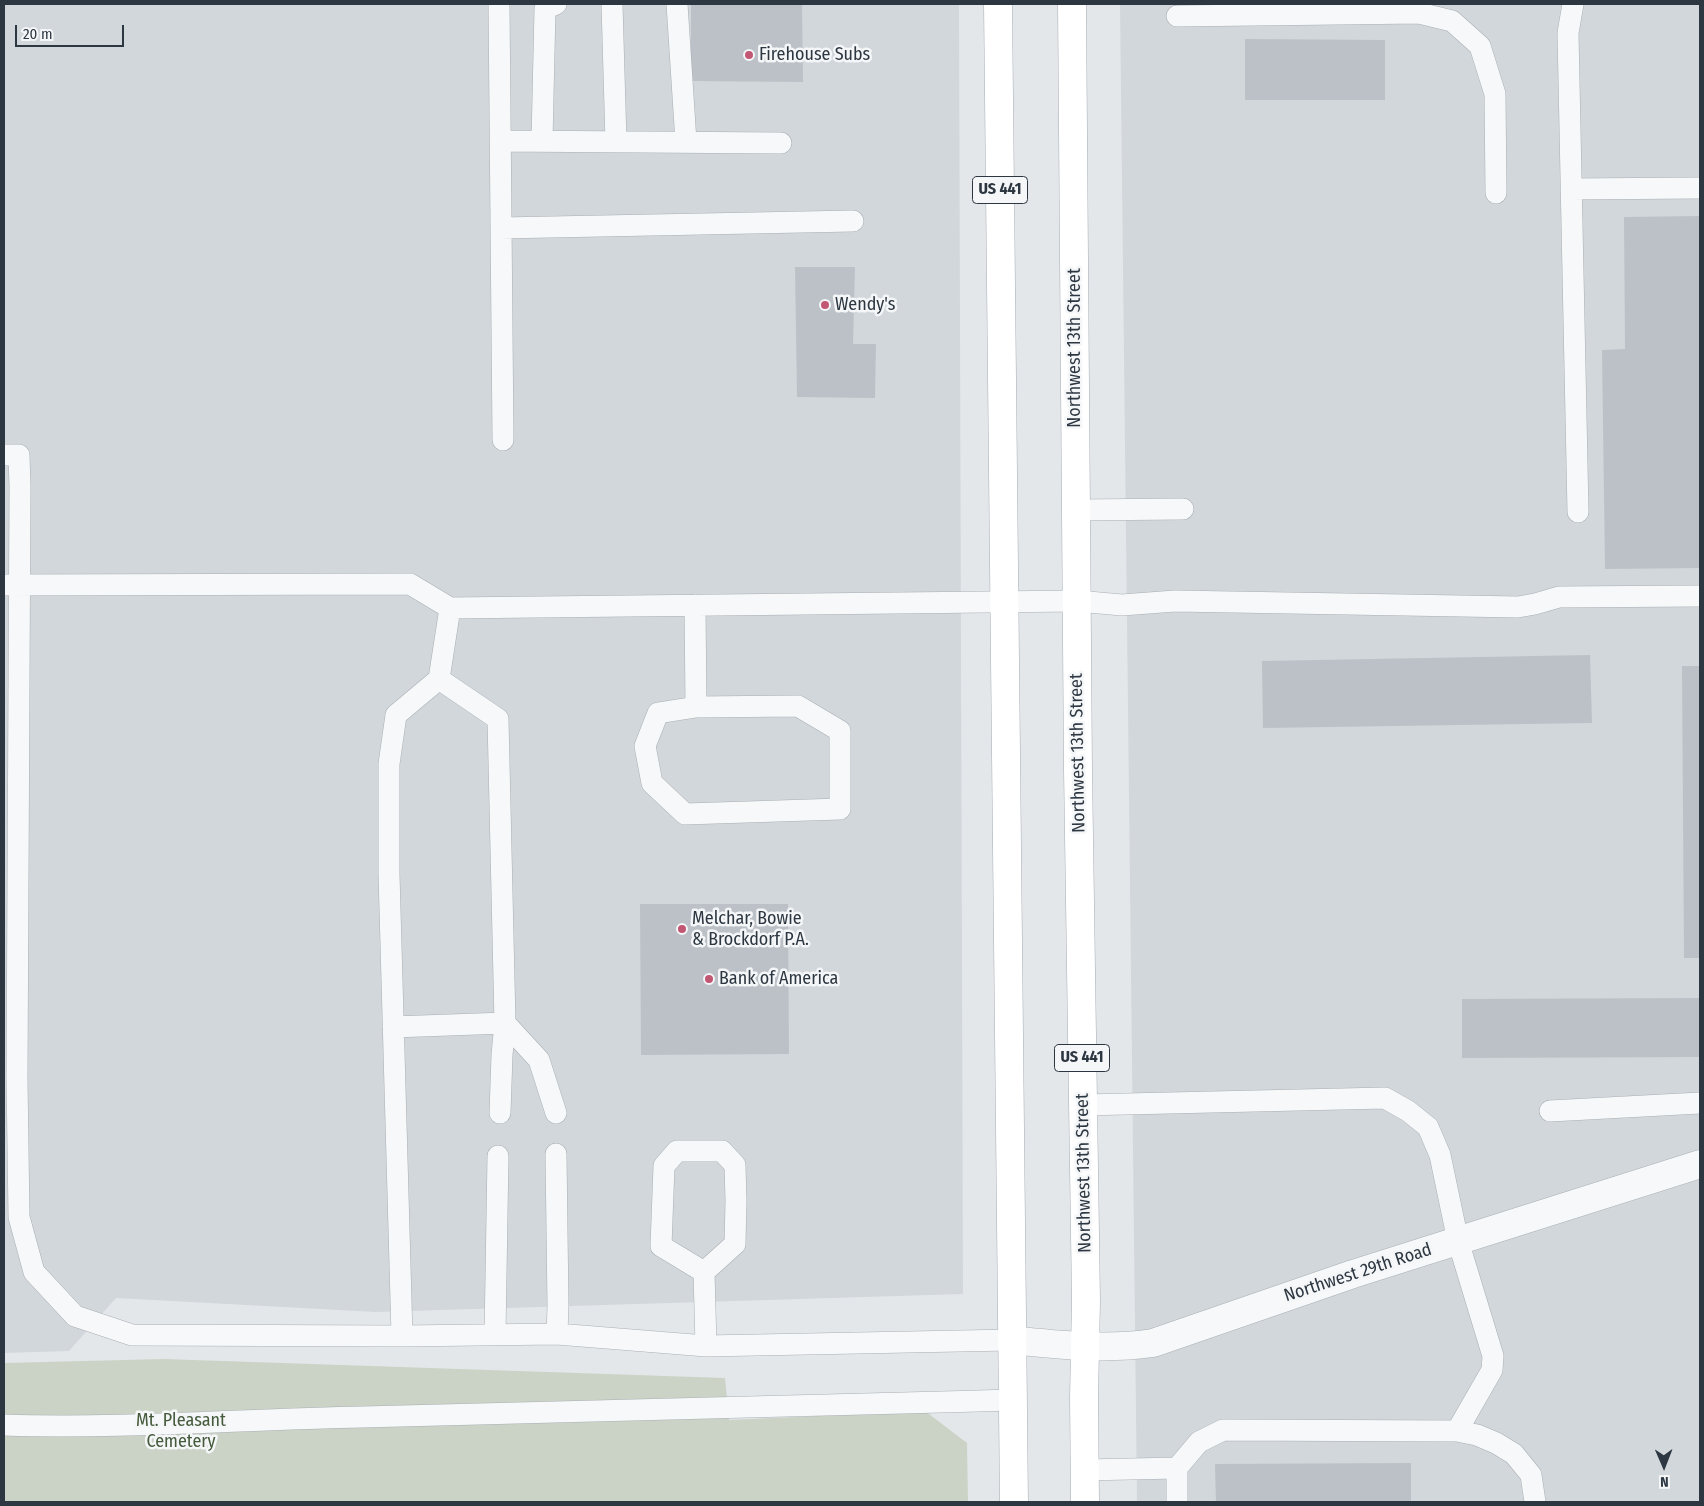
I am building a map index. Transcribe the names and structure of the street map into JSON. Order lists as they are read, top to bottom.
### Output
{
  "streets": {
    "main road": ["US 441", "Northwest 13th Street"],
    "street": ["Northwest 29th Road"]
  },
  "crossings": [
    ["US 441", "Northwest 29th Road"],
    ["Northwest 13th Street", "Northwest 29th Road"]
  ],
  "parks": ["Mt. Pleasant Cemetery"],
  "places": [
    "Firehouse Subs",
    "Wendy's",
    "Melchar, Bowie & Brockdorf P.A.",
    "Bank of America"
  ],
  "scale_bar": "20 m",
  "north": "bottom"
}
